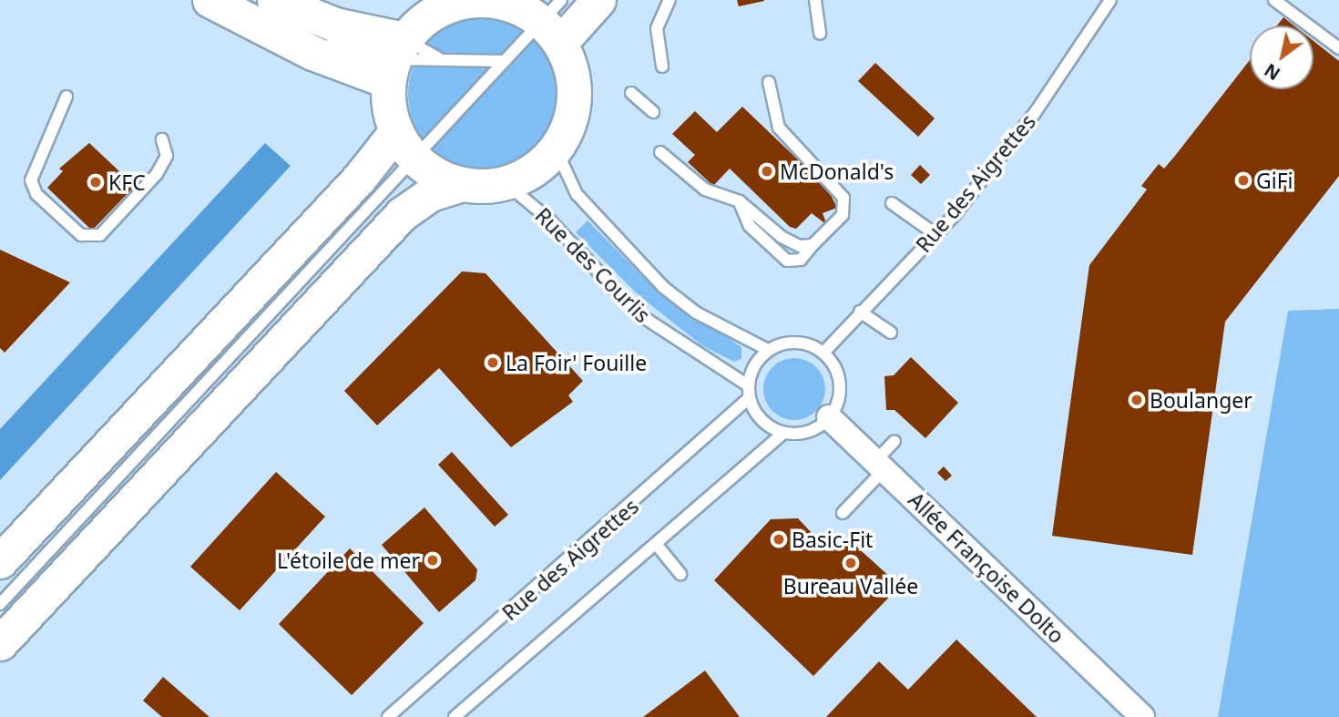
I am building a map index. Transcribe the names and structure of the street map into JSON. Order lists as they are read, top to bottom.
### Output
{
  "streets": {
    "street": ["Allée Françoise Dolto"],
    "lane": ["Rue des Aigrettes", "Rue des Courlis"]
  },
  "crossings": [
    ["Rue des Aigrettes", "Rue des Courlis"],
    ["Rue des Aigrettes", "Allée Françoise Dolto"],
    ["Rue des Courlis", "Allée Françoise Dolto"]
  ],
  "places": [
    "McDonald's",
    "GiFi",
    "KFC",
    "La Foir' Fouille",
    "Boulanger",
    "Basic-Fit",
    "L'étoile de mer",
    "Bureau Vallée"
  ],
  "north": "bottom left"
}
